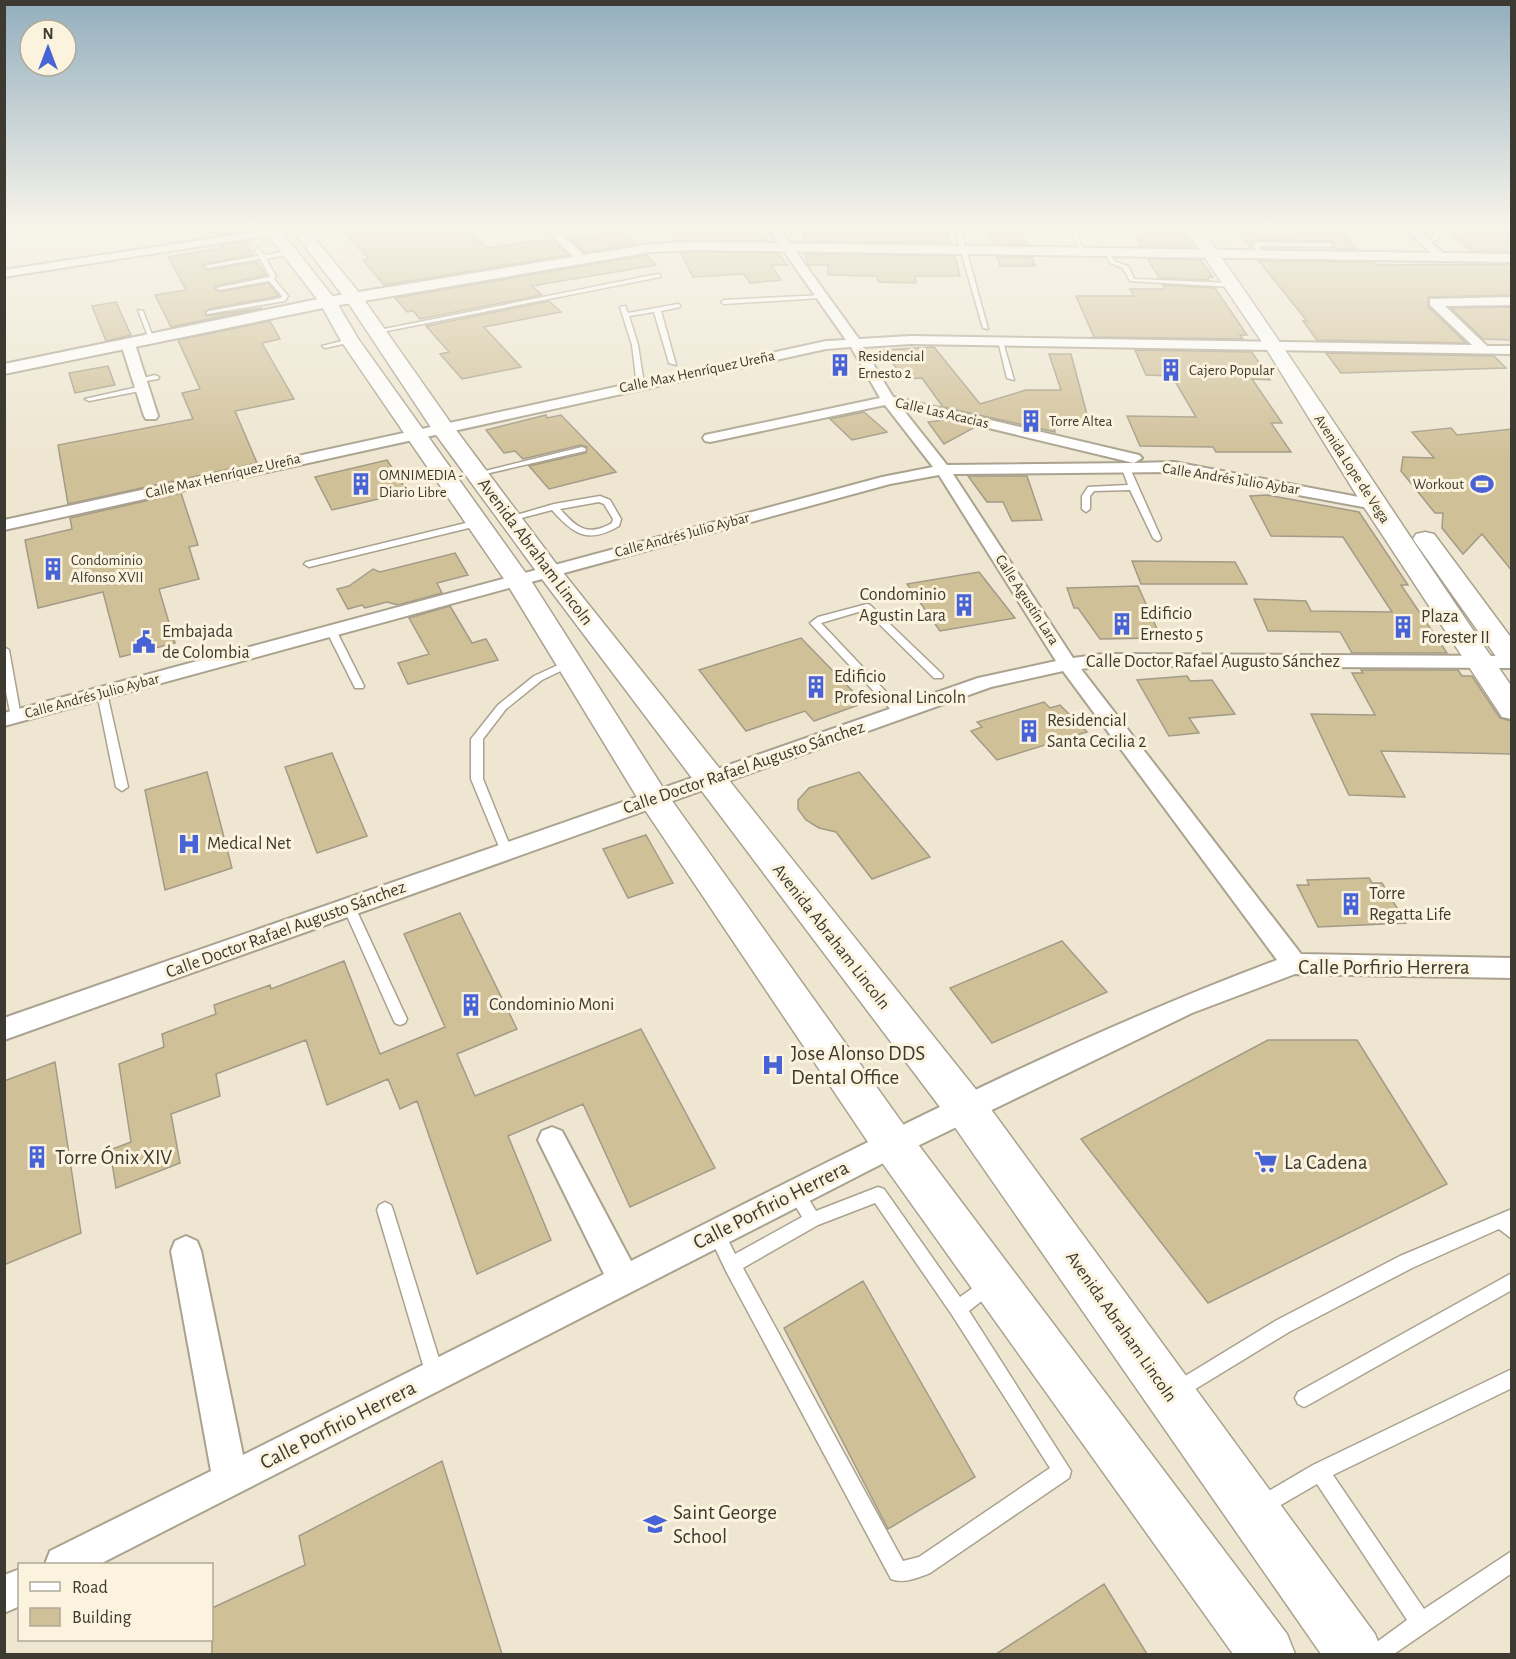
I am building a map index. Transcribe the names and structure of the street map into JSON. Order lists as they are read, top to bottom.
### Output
{
  "streets": {
    "main road": ["Avenida Lope de Vega", "Avenida Abraham Lincoln"],
    "street": [
      "Calle Max Henríquez Ureña",
      "Calle Las Acacias",
      "Calle Andrés Julio Aybar",
      "Calle Agustín Lara",
      "Calle Doctor Rafael Augusto Sánchez",
      "Calle Porfirio Herrera"
    ]
  },
  "crossings": [
    ["Calle Max Henríquez Ureña", "Avenida Lope de Vega"],
    ["Calle Max Henríquez Ureña", "Avenida Abraham Lincoln"],
    ["Calle Max Henríquez Ureña", "Calle Agustín Lara"],
    ["Calle Las Acacias", "Calle Andrés Julio Aybar"],
    ["Calle Las Acacias", "Calle Agustín Lara"],
    ["Avenida Lope de Vega", "Calle Andrés Julio Aybar"],
    ["Avenida Lope de Vega", "Calle Doctor Rafael Augusto Sánchez"],
    ["Calle Andrés Julio Aybar", "Avenida Abraham Lincoln"],
    ["Calle Andrés Julio Aybar", "Calle Agustín Lara"],
    ["Avenida Abraham Lincoln", "Calle Doctor Rafael Augusto Sánchez"],
    ["Avenida Abraham Lincoln", "Calle Porfirio Herrera"],
    ["Calle Agustín Lara", "Calle Doctor Rafael Augusto Sánchez"],
    ["Calle Agustín Lara", "Calle Porfirio Herrera"]
  ],
  "places": {
    "building": [
      "Residencial Ernesto 2",
      "Cajero Popular",
      "Torre Altea",
      "OMNIMEDIA - Diario Libre",
      "Condominio Alfonso XVII",
      "Condominio Agustin Lara",
      "Edificio Ernesto 5",
      "Plaza Forester II",
      "Edificio Profesional Lincoln",
      "Residencial Santa Cecilia 2",
      "Torre Regatta Life",
      "Condominio Moni",
      "Torre Ónix XIV"
    ],
    "sports": ["Workout"],
    "public building": ["Embajada de Colombia"],
    "hospital": ["Medical Net", "Jose Alonso DDS Dental Office"],
    "supermarket": ["La Cadena"],
    "school or university": ["Saint George School"]
  },
  "legend": ["Road", "Building"],
  "north": "top"
}
